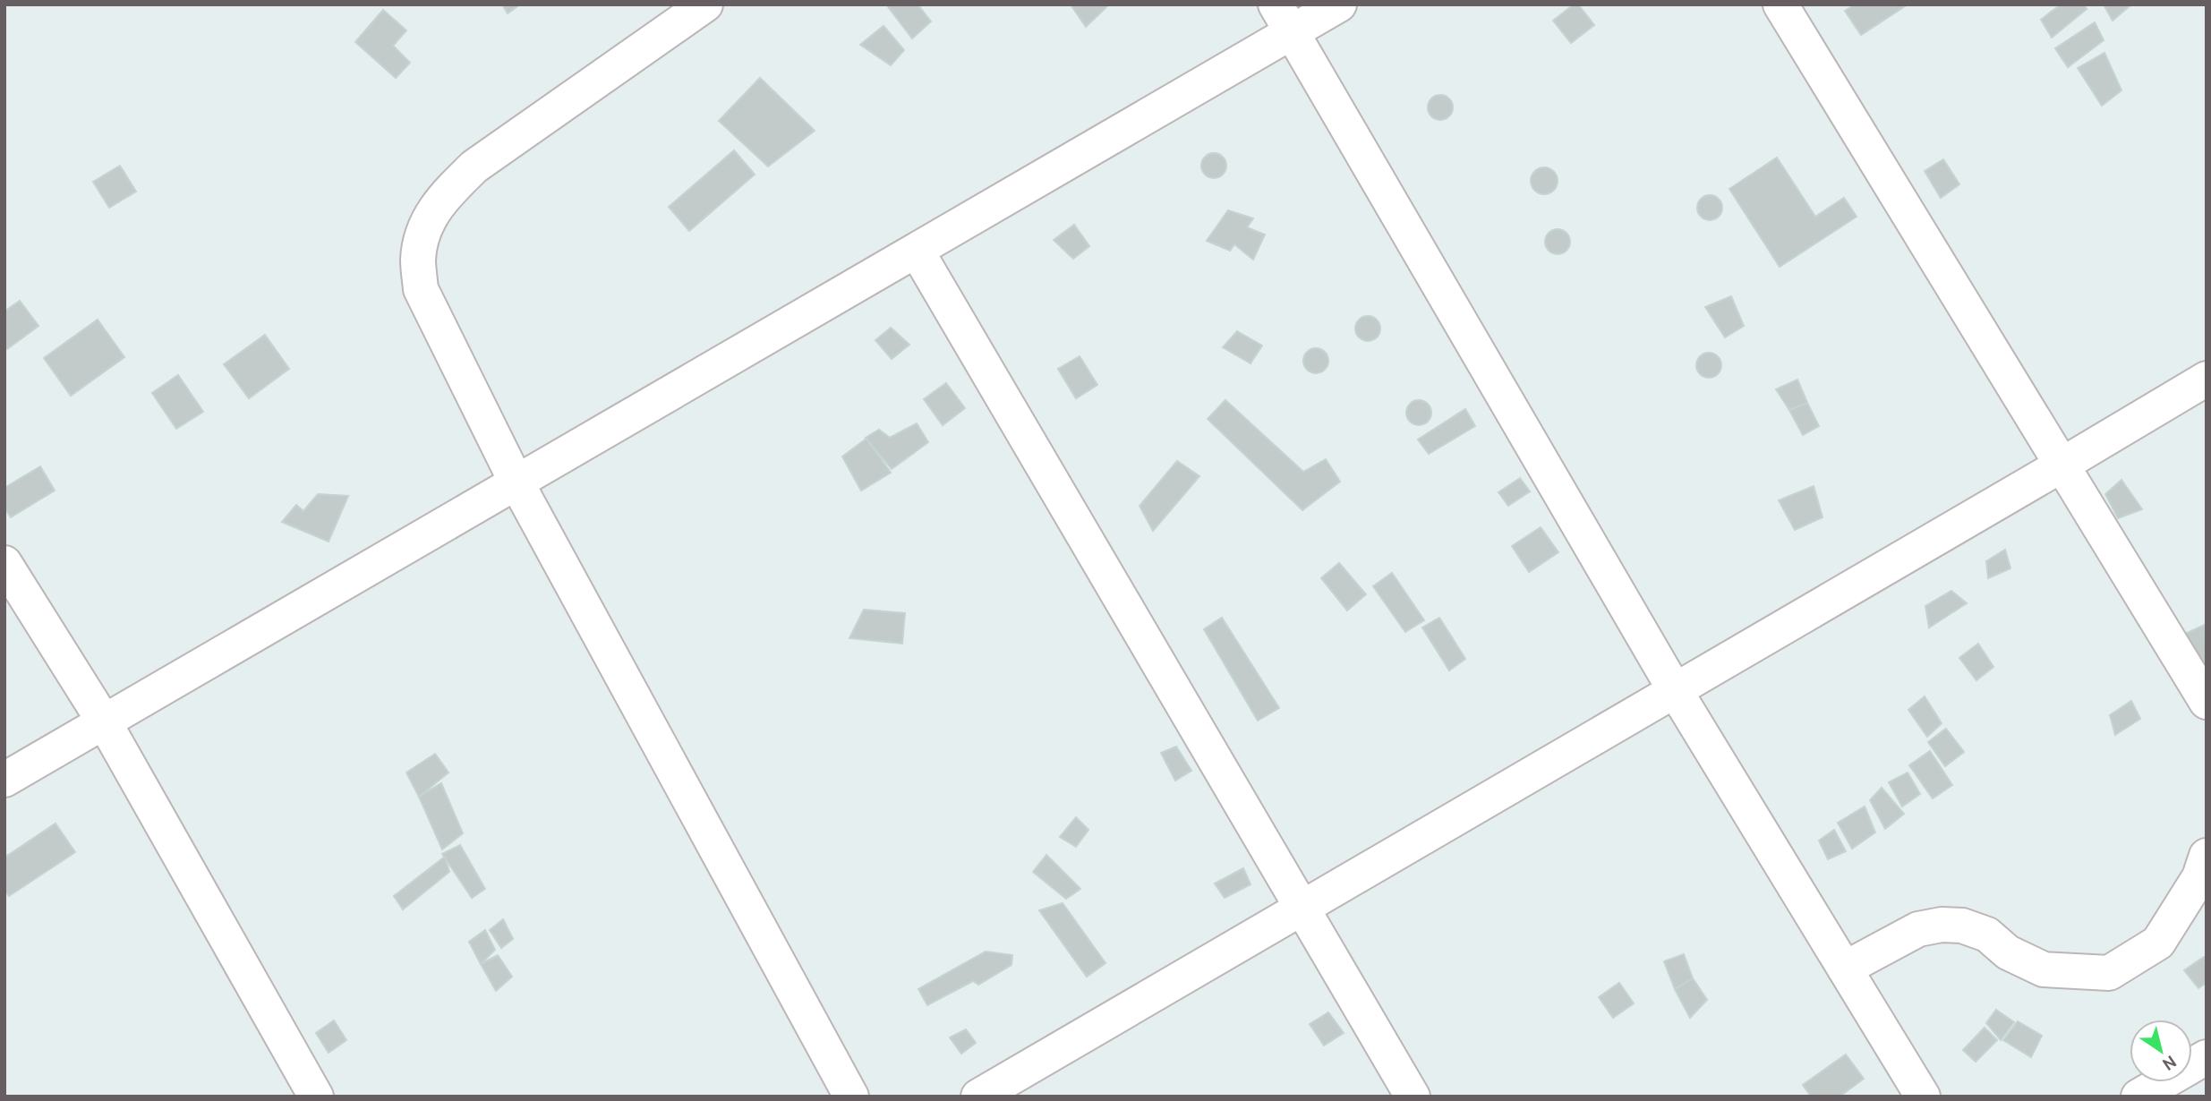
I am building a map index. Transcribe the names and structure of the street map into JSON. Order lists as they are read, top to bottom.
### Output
{
  "north": "bottom right"
}
